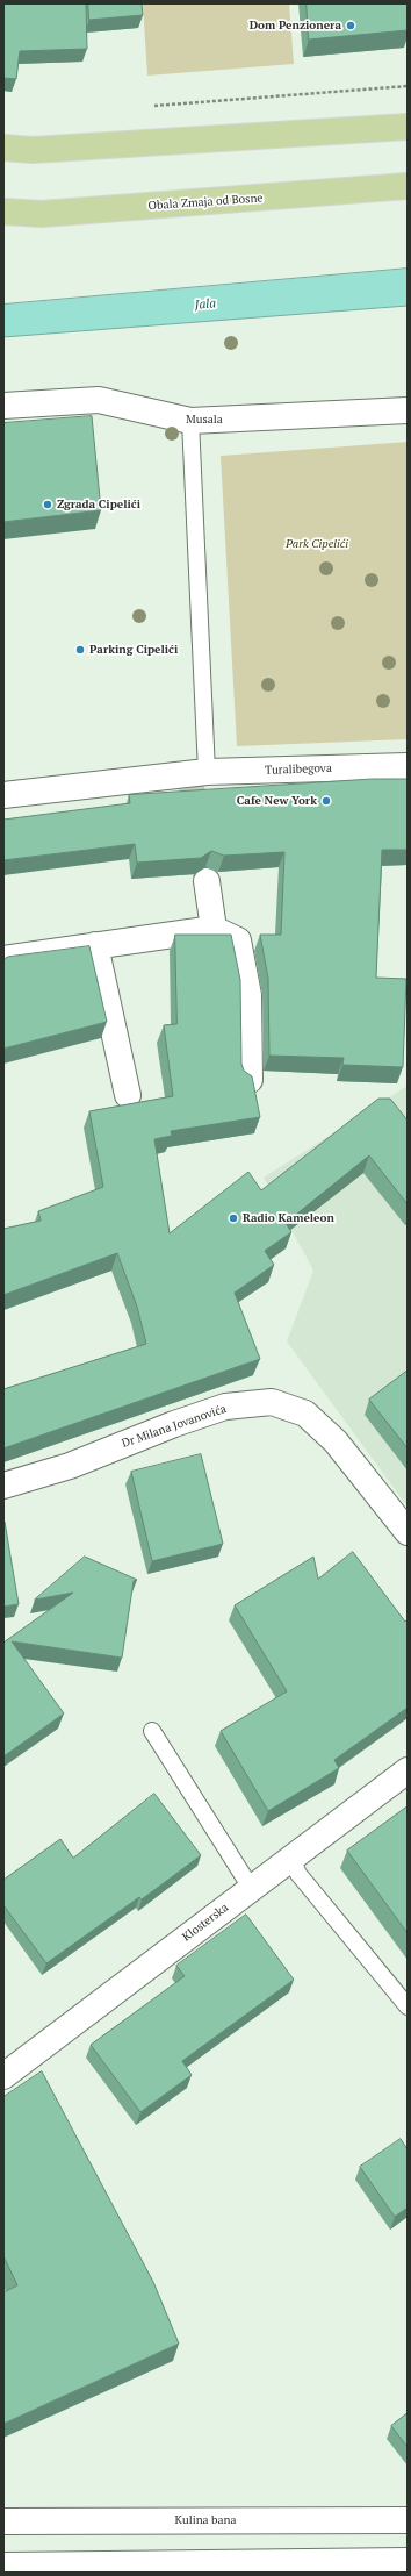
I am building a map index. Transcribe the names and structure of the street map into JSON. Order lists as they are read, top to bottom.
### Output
{
  "streets": {
    "main road": ["Obala Zmaja od Bosne"],
    "street": [
      "Musala",
      "Turalibegova",
      "Dr Milana Jovanovića",
      "Klosterska",
      "Kulina bana"
    ]
  },
  "water": ["Jala"],
  "parks": ["Park Cipelići"],
  "places": [
    "Dom Penzionera",
    "Zgrada Cipelići",
    "Parking Cipelići",
    "Cafe New York",
    "Radio Kameleon"
  ]
}
